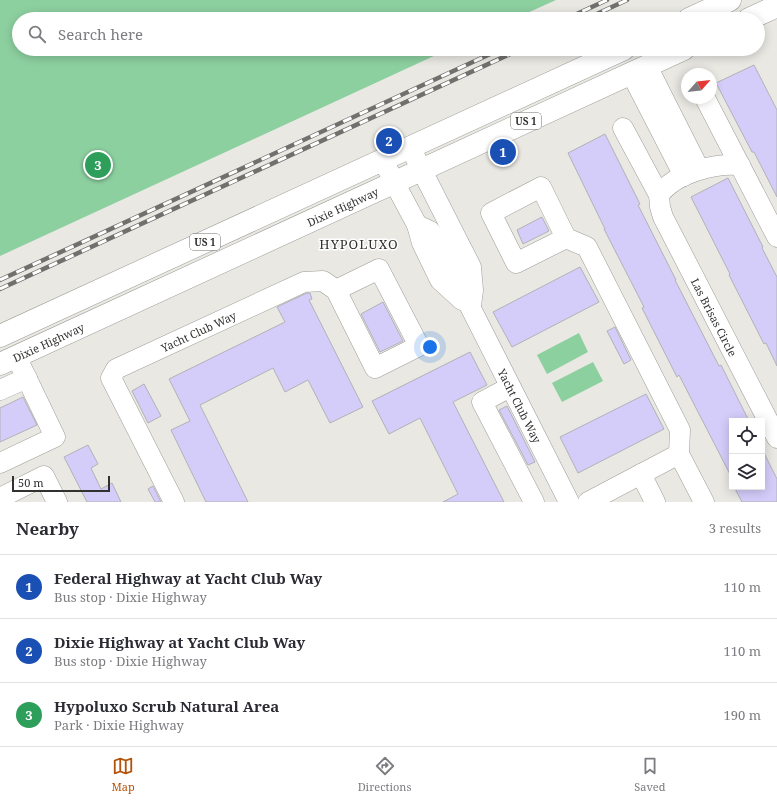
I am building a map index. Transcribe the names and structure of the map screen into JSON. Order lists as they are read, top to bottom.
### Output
{
  "streets": {
    "main road": ["US 1", "Dixie Highway"],
    "street": ["Las Brisas Circle", "Yacht Club Way"]
  },
  "crossings": [
    ["US 1", "Yacht Club Way"],
    ["Dixie Highway", "Yacht Club Way"]
  ],
  "districts": ["HYPOLUXO"],
  "scale_bar": "50 m",
  "north": "top right",
  "page": {
    "search": "Search here",
    "pins": ["2", "1", "3"],
    "scale": "50 m",
    "heading": ["Nearby", "3 results"],
    "list": [
      {
        "mark": "1",
        "name": "Federal Highway at Yacht Club Way",
        "note": "Bus stop · Dixie Highway",
        "value": "110 m"
      },
      {
        "mark": "2",
        "name": "Dixie Highway at Yacht Club Way",
        "note": "Bus stop · Dixie Highway",
        "value": "110 m"
      },
      {
        "mark": "3",
        "name": "Hypoluxo Scrub Natural Area",
        "note": "Park · Dixie Highway",
        "value": "190 m"
      }
    ],
    "nav": ["Map", "Directions", "Saved"]
  }
}
